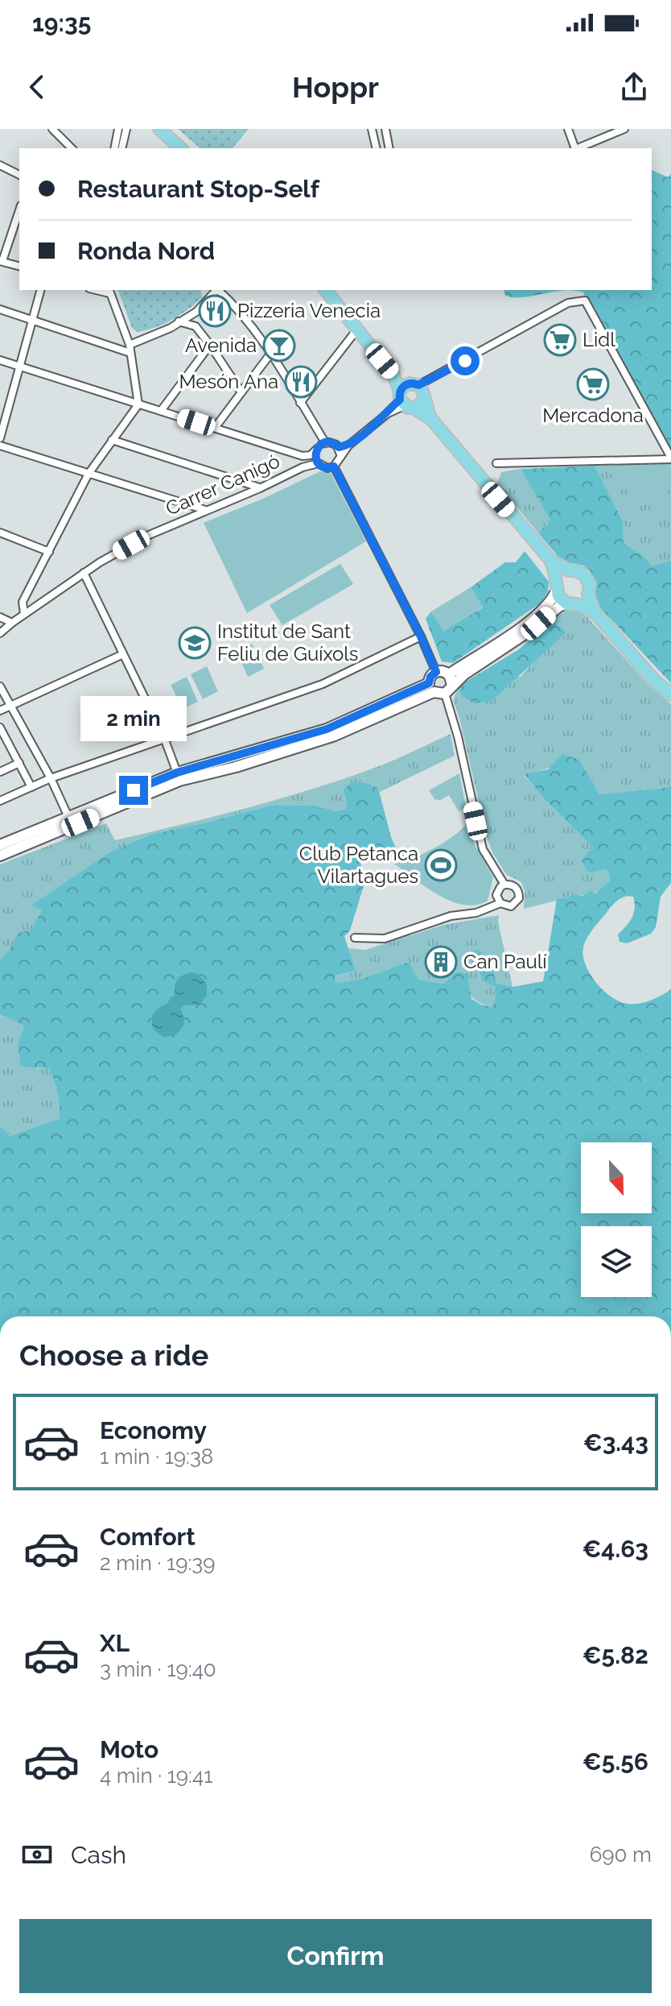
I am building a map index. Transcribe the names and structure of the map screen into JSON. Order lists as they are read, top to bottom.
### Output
{
  "streets": {
    "street": ["Carrer Canigó"]
  },
  "places": {
    "restaurant": ["Pizzeria Venecia", "Mesón Ana"],
    "supermarket": ["Lidl", "Mercadona"],
    "bar": ["Avenida"],
    "school or university": ["Institut de Sant Feliu de Guíxols"],
    "sports": ["Club Petanca Vilartagues"],
    "building": ["Can Paulí"]
  },
  "north": "bottom",
  "page": {
    "status": "19:35",
    "header": "Hoppr",
    "banner": ["Restaurant Stop-Self", "Ronda Nord"],
    "bubble": "2 min",
    "heading": "Choose a ride",
    "list": [
      {
        "name": "Economy",
        "note": "1 min · 19:38",
        "value": "€3.43"
      },
      {
        "name": "Comfort",
        "note": "2 min · 19:39",
        "value": "€4.63"
      },
      {
        "name": "XL",
        "note": "3 min · 19:40",
        "value": "€5.82"
      },
      {
        "name": "Moto",
        "note": "4 min · 19:41",
        "value": "€5.56"
      }
    ],
    "pay": ["Cash", "690 m"],
    "buttons": "Confirm"
  }
}
